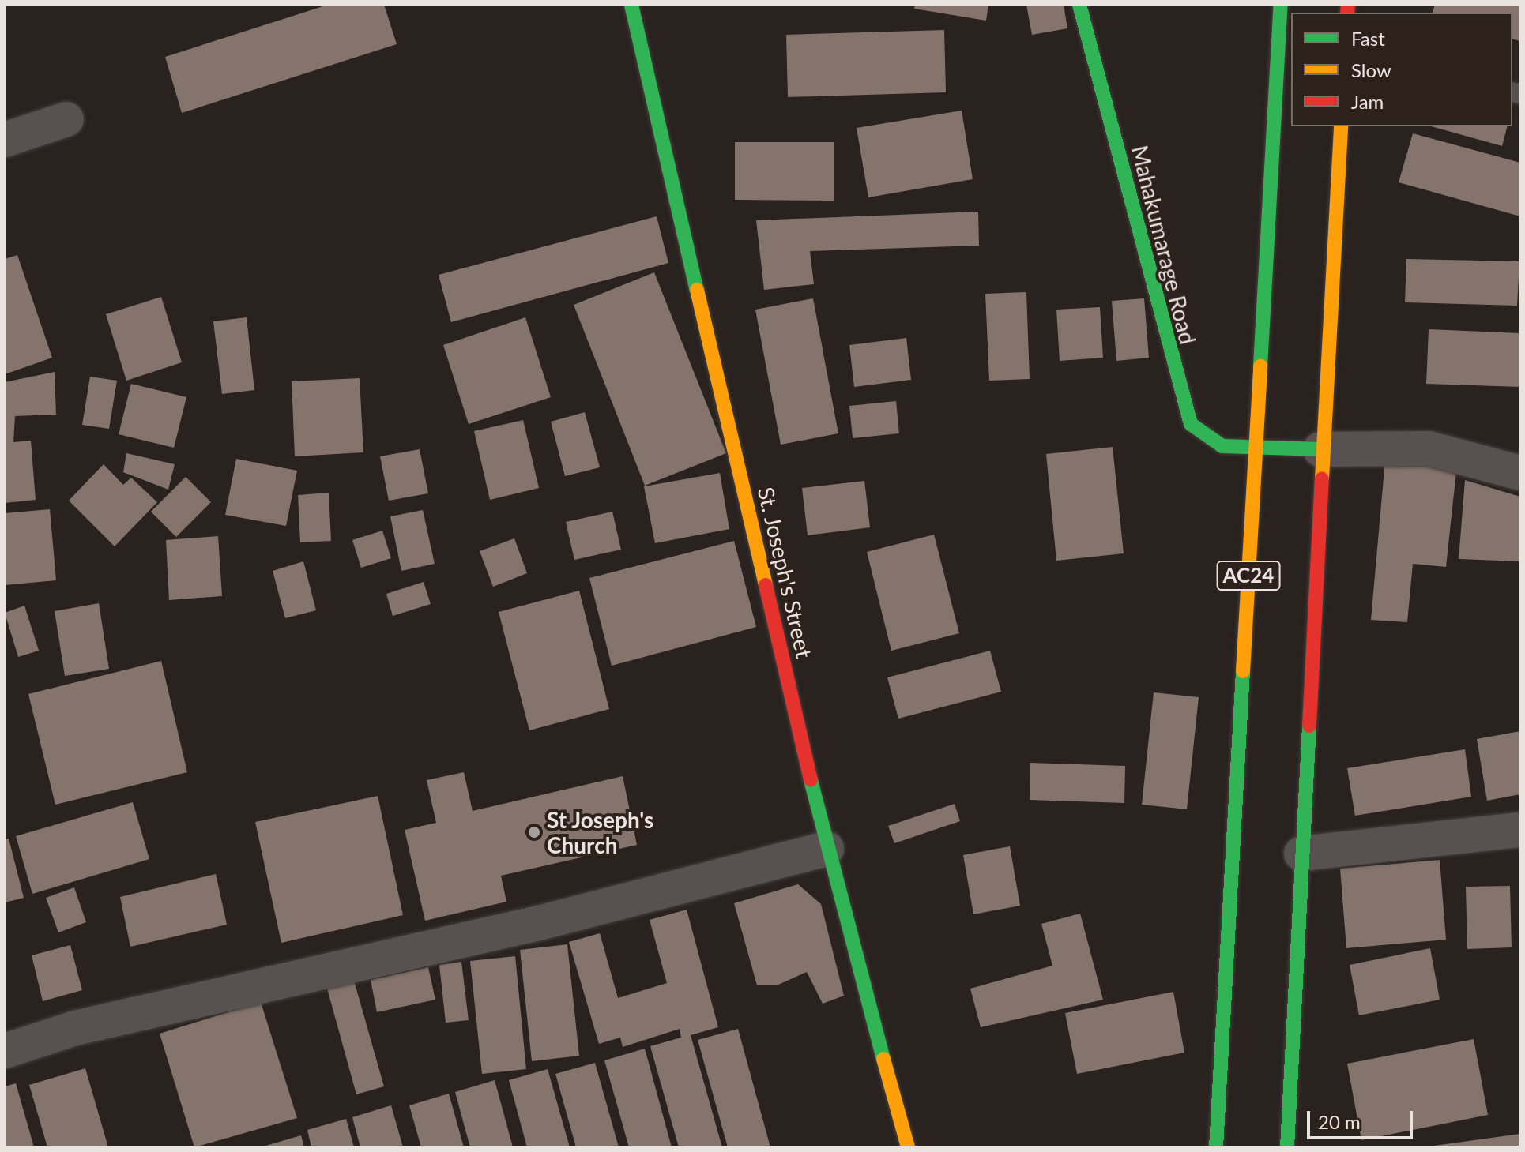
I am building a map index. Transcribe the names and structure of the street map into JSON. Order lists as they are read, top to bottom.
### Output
{
  "streets": {
    "main road": ["Mahakumarage Road", "St. Joseph's Street", "AC24"]
  },
  "crossings": [
    ["Mahakumarage Road", "AC24"]
  ],
  "places": ["St Joseph's Church"],
  "legend": ["Fast", "Slow", "Jam"],
  "scale_bar": "20 m"
}
